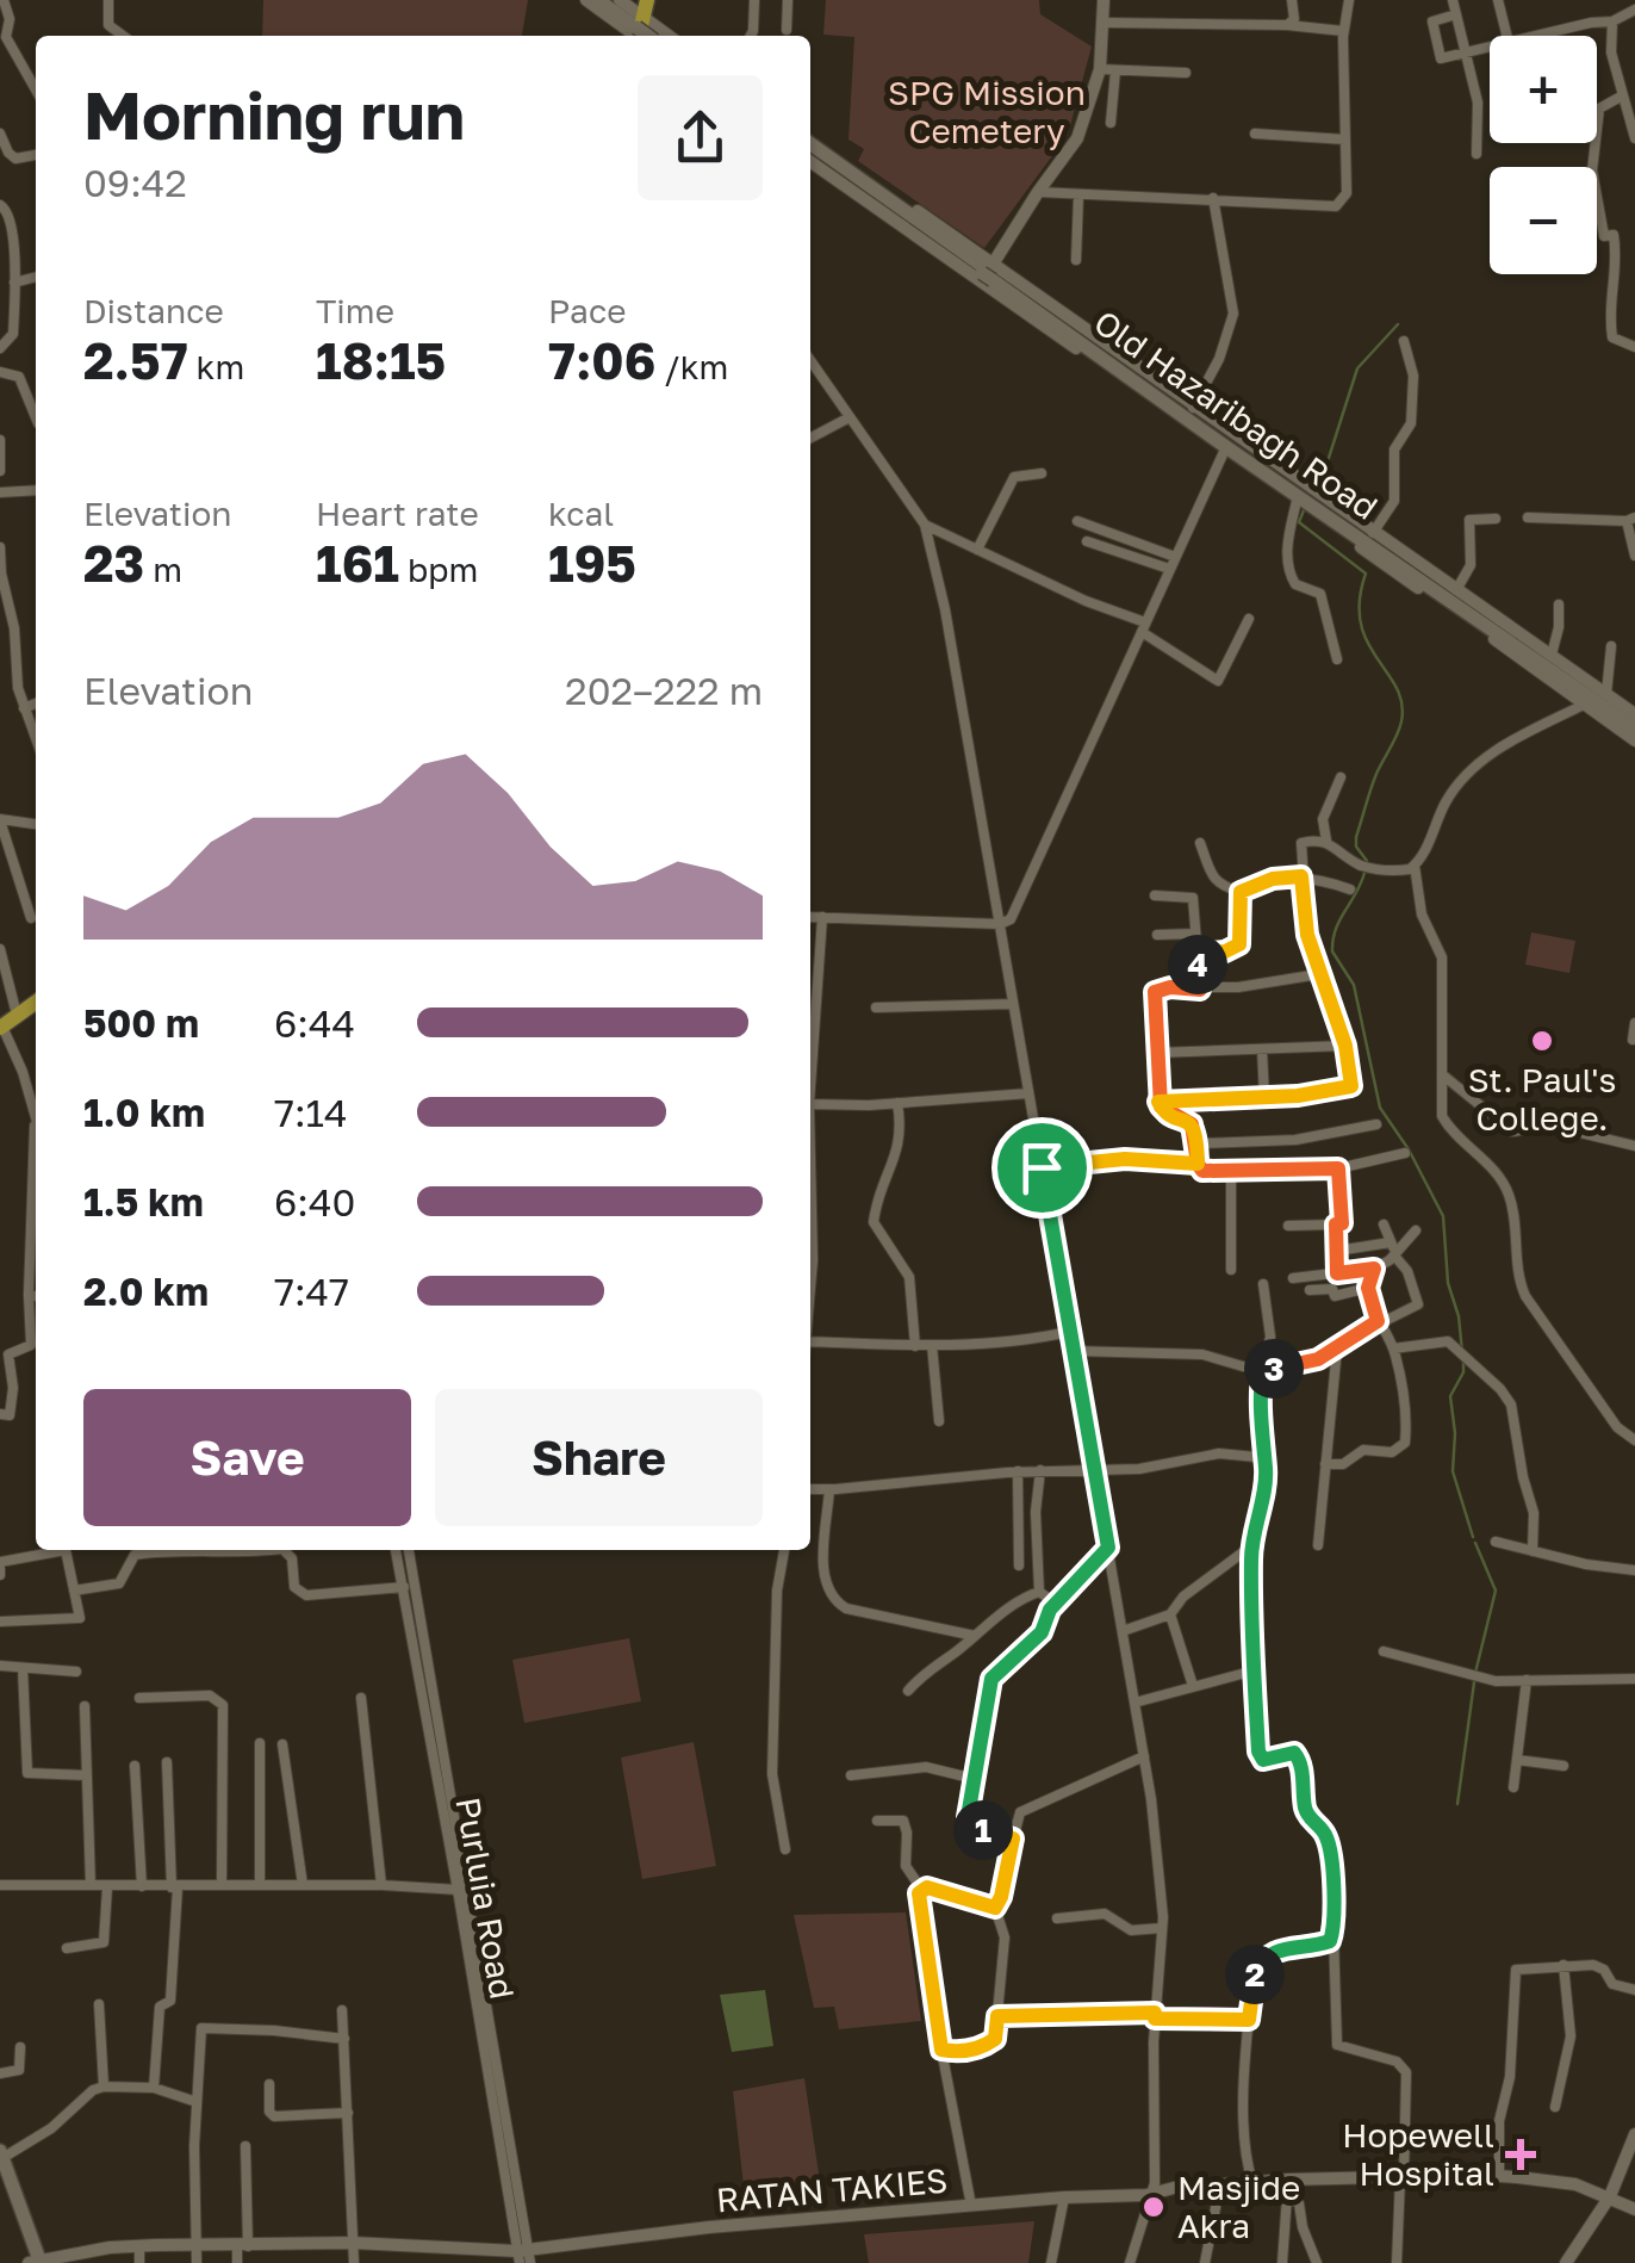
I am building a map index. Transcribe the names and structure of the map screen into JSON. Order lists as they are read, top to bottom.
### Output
{
  "streets": {
    "main road": ["Old Hazaribagh Road"],
    "street": ["Purluia Road", "RATAN TAKIES"]
  },
  "crossings": [
    ["Purluia Road", "RATAN TAKIES"]
  ],
  "parks": ["SPG Mission Cemetery"],
  "places": {
    "other": ["St. Paul's College.", "Masjide Akra"],
    "health": ["Hopewell Hospital"]
  },
  "page": {
    "map_buttons": ["+", "−"],
    "heading": ["Morning run", "09:42"],
    "stats": [
      ["Distance", "2.57 km"],
      ["Time", "18:15"],
      ["Pace", "7:06 /km"],
      ["Elevation", "23 m"],
      ["Heart rate", "161 bpm"],
      ["kcal", "195"]
    ],
    "chart": ["Elevation", "202–222 m"],
    "pins": [
      "4",
      "3",
      "1",
      "2"
    ],
    "list": [
      {
        "name": "500 m",
        "note": "6:44"
      },
      {
        "name": "1.0 km",
        "note": "7:14"
      },
      {
        "name": "1.5 km",
        "note": "6:40"
      },
      {
        "name": "2.0 km",
        "note": "7:47"
      }
    ],
    "buttons": ["Save", "Share"]
  }
}
